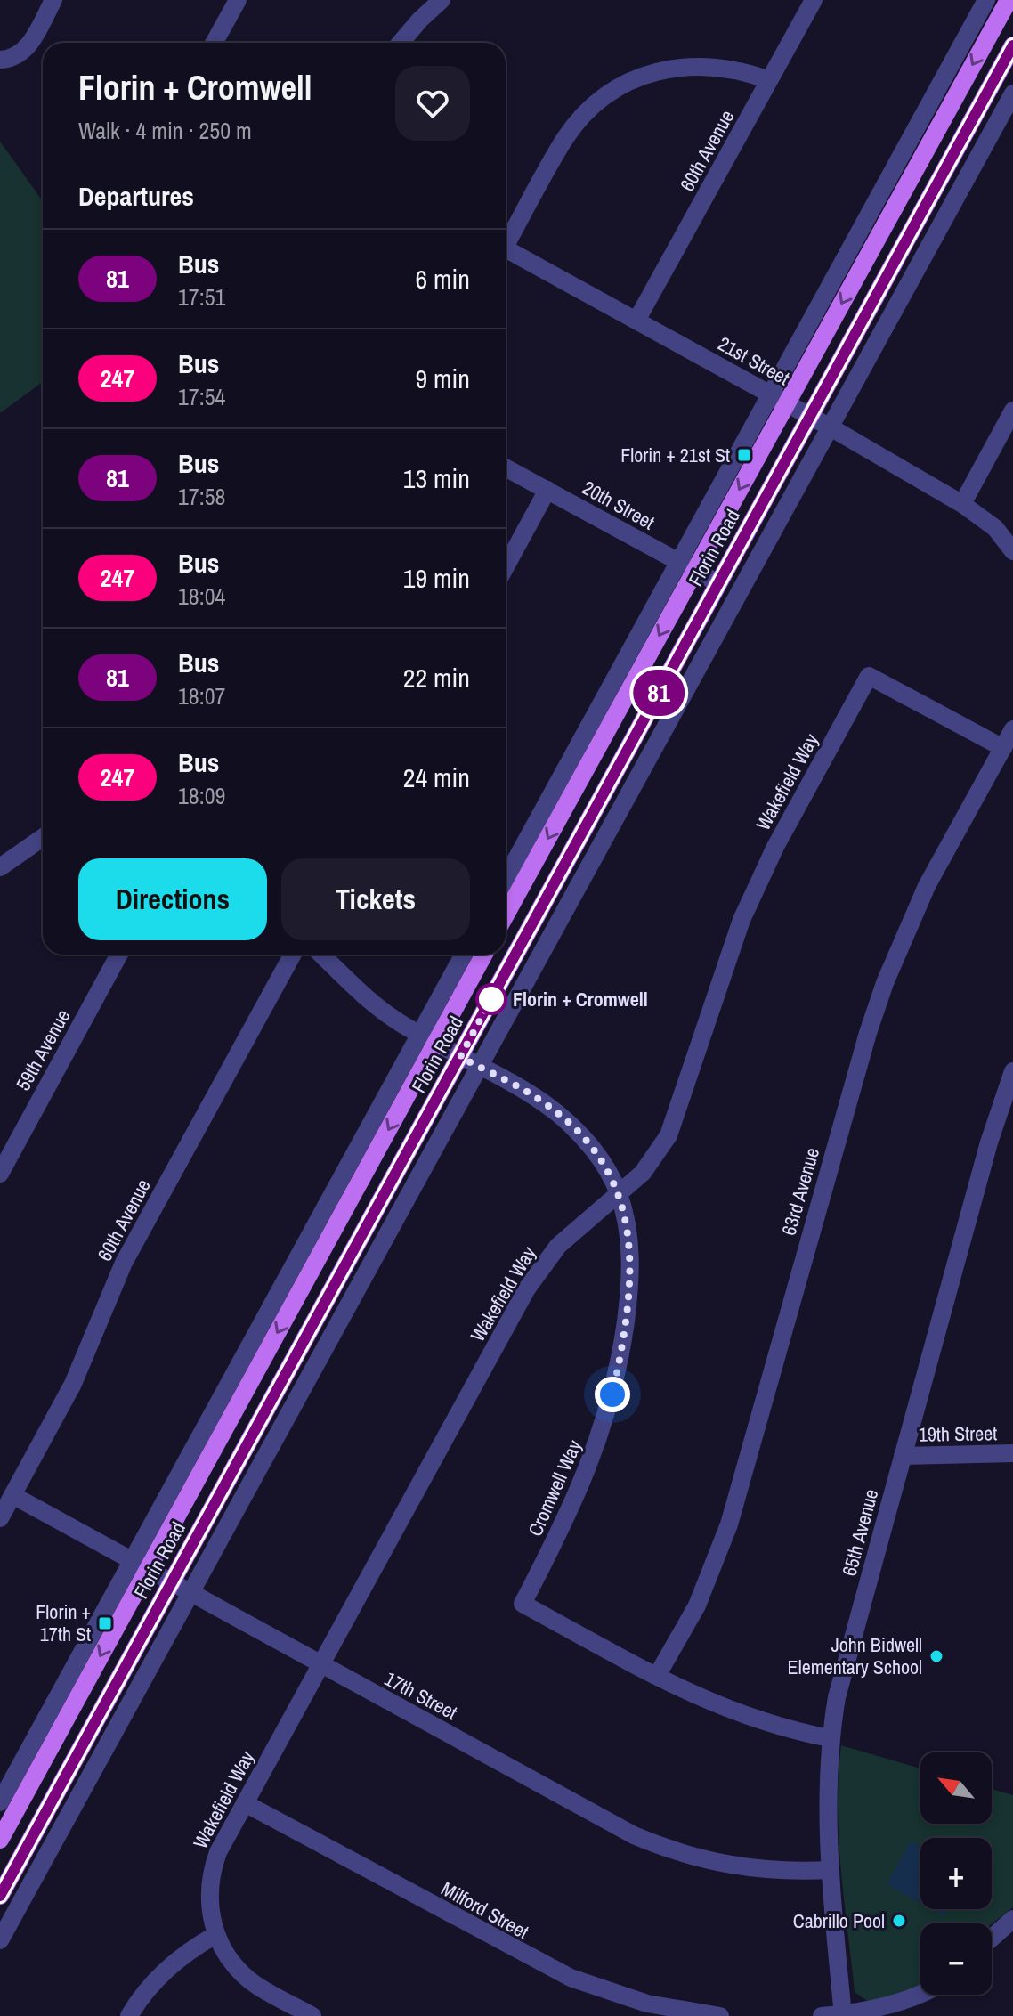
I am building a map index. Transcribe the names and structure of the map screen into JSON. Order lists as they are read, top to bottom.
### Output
{
  "streets": {
    "main road": ["Florin Road"],
    "street": [
      "60th Avenue",
      "21st Street",
      "20th Street",
      "Wakefield Way",
      "59th Avenue",
      "63rd Avenue",
      "19th Street",
      "Cromwell Way",
      "65th Avenue",
      "17th Street",
      "Milford Street"
    ]
  },
  "crossings": [
    ["60th Avenue", "21st Street"],
    ["60th Avenue", "17th Street"],
    ["21st Street", "Florin Road"],
    ["20th Street", "Florin Road"],
    ["Florin Road", "Cromwell Way"],
    ["Florin Road", "17th Street"],
    ["Wakefield Way", "63rd Avenue"],
    ["Wakefield Way", "Cromwell Way"],
    ["Wakefield Way", "17th Street"],
    ["Wakefield Way", "Milford Street"],
    ["63rd Avenue", "Cromwell Way"],
    ["19th Street", "65th Avenue"],
    ["Cromwell Way", "65th Avenue"],
    ["65th Avenue", "17th Street"]
  ],
  "places": {
    "transit": ["Florin + 21st St", "Florin + 17th St"],
    "other": ["Florin + Cromwell", "John Bidwell Elementary School", "Cabrillo Pool"]
  },
  "lines": ["bus line 81"],
  "north": "top left",
  "page": {
    "on_map": "81",
    "heading": [
      ["Florin + Cromwell", "Walk · 4 min · 250 m"],
      "Departures"
    ],
    "list": [
      {
        "mark": "81",
        "name": "Bus",
        "note": "17:51",
        "value": "6 min"
      },
      {
        "mark": "247",
        "name": "Bus",
        "note": "17:54",
        "value": "9 min"
      },
      {
        "mark": "81",
        "name": "Bus",
        "note": "17:58",
        "value": "13 min"
      },
      {
        "mark": "247",
        "name": "Bus",
        "note": "18:04",
        "value": "19 min"
      },
      {
        "mark": "81",
        "name": "Bus",
        "note": "18:07",
        "value": "22 min"
      },
      {
        "mark": "247",
        "name": "Bus",
        "note": "18:09",
        "value": "24 min"
      }
    ],
    "buttons": ["Directions", "Tickets"],
    "map_buttons": ["+", "−"]
  }
}
